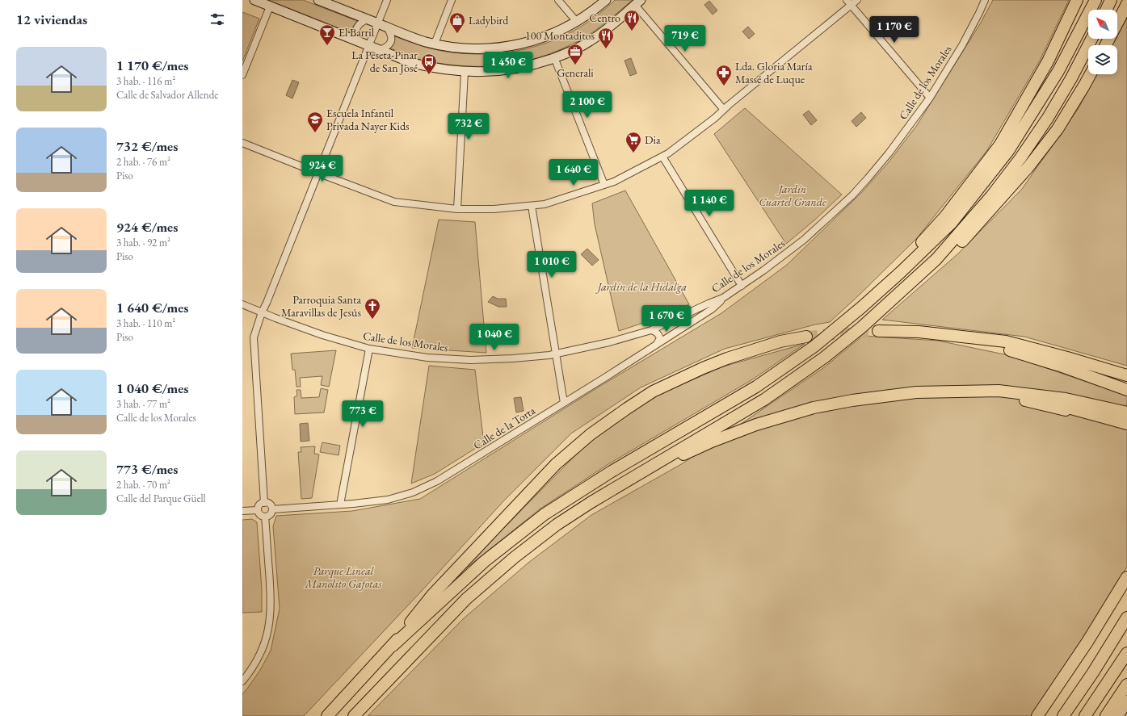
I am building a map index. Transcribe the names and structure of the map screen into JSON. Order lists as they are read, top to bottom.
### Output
{
  "streets": {
    "street": ["Calle de los Morales", "Calle de la Torta"]
  },
  "crossings": [
    ["Calle de los Morales", "Calle de la Torta"]
  ],
  "parks": ["Jardín Cuartel Grande", "Jardín de la Hidalga", "Parque Lineal Manolito Gafotas"],
  "places": {
    "restaurant": ["Centro", "100 Montaditos"],
    "shop": ["Ladybird"],
    "bar": ["El Barril"],
    "office": ["Generali"],
    "bus stop": ["La Peseta-Pinar de San José"],
    "pharmacy": ["Lda. Gloria María Massé de Luque"],
    "school or university": ["Escuela Infantil Privada Nayer Kids"],
    "supermarket": ["Dia"],
    "church": ["Parroquia Santa Maravillas de Jesús"]
  },
  "north": "top left",
  "page": {
    "heading": "12 viviendas",
    "price": [
      "1 170 €",
      "719 €",
      "1 450 €",
      "2 100 €",
      "732 €",
      "924 €",
      "1 640 €",
      "1 140 €",
      "1 010 €",
      "1 670 €",
      "1 040 €",
      "773 €"
    ],
    "list": [
      {
        "name": "1 170 €/mes",
        "note": "3 hab. · 116 m² · Calle de Salvador Allende"
      },
      {
        "name": "732 €/mes",
        "note": "2 hab. · 76 m² · Piso"
      },
      {
        "name": "924 €/mes",
        "note": "3 hab. · 92 m² · Piso"
      },
      {
        "name": "1 640 €/mes",
        "note": "3 hab. · 110 m² · Piso"
      },
      {
        "name": "1 040 €/mes",
        "note": "3 hab. · 77 m² · Calle de los Morales"
      },
      {
        "name": "773 €/mes",
        "note": "2 hab. · 70 m² · Calle del Parque Güell"
      }
    ]
  }
}
